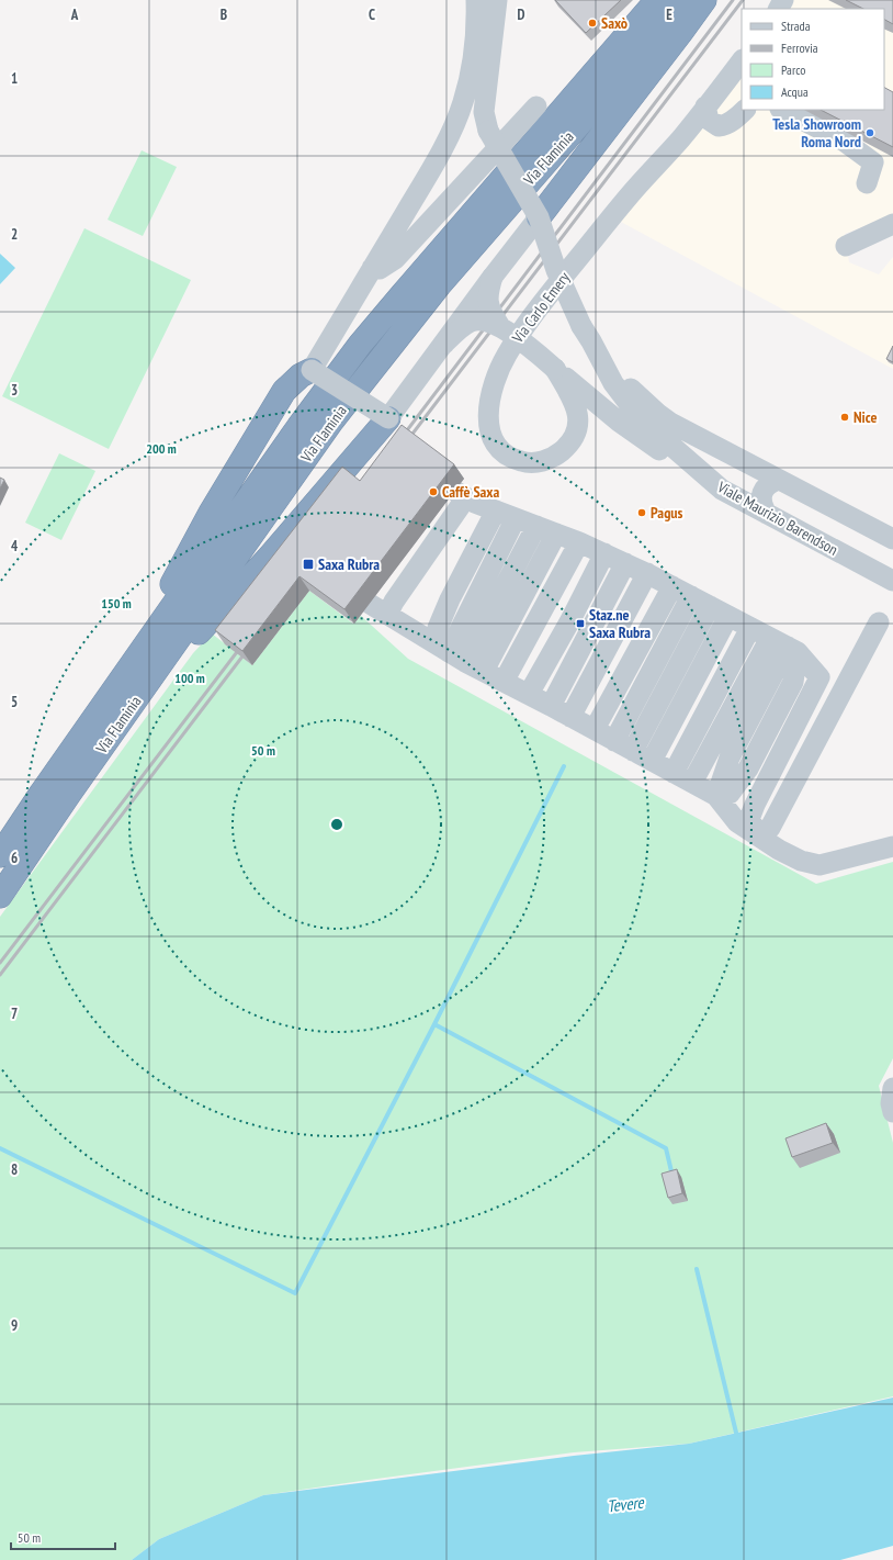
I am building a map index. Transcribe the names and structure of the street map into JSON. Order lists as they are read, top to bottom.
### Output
{
  "streets": {
    "highway": ["Via Flaminia"],
    "street": ["Via Carlo Emery", "Viale Maurizio Barendson"]
  },
  "water": ["Tevere"],
  "places": {
    "other": [
      "Saxò",
      "Tesla Showroom Roma Nord",
      "Nice",
      "Caffè Saxa",
      "Pagus"
    ],
    "transit": ["Saxa Rubra", "Staz.ne Saxa Rubra"]
  },
  "legend": [
    "Strada",
    "Ferrovia",
    "Parco",
    "Acqua"
  ],
  "scale_bar": "50 m",
  "grid": {
    "columns": [
      "A",
      "B",
      "C",
      "D",
      "E"
    ],
    "rows": [
      "1",
      "2",
      "3",
      "4",
      "5",
      "6",
      "7",
      "8",
      "9"
    ]
  },
  "rings": [
    "200 m",
    "150 m",
    "100 m",
    "50 m"
  ]
}
